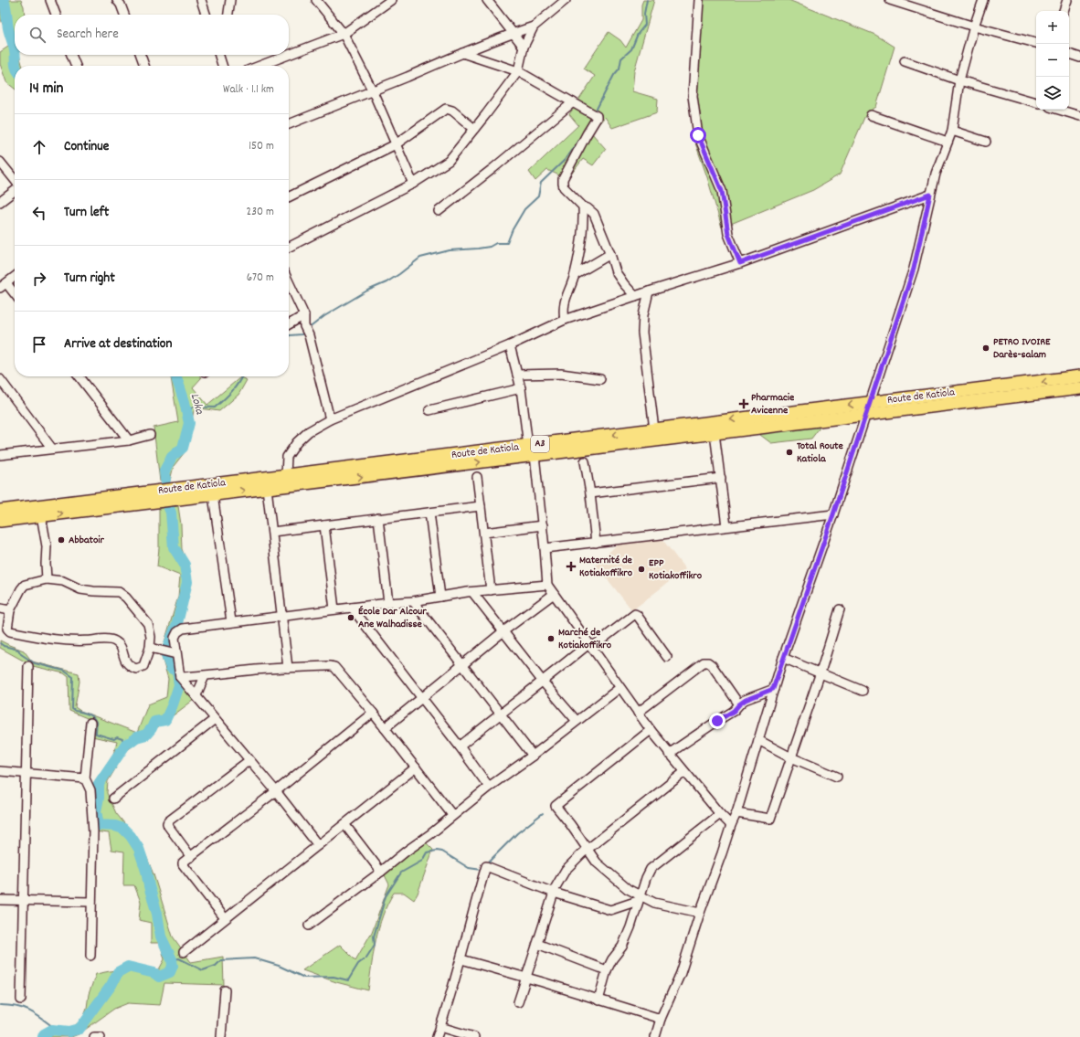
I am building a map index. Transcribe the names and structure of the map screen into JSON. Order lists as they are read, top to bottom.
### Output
{
  "streets": {
    "highway": ["Route de Katiola", "A3"]
  },
  "water": ["Loka"],
  "places": {
    "other": [
      "PETRO IVOIRE Darès-salam",
      "Total Route Katiola",
      "Abbatoir",
      "EPP Kotiakoffikro",
      "École Dar Alcour Ane Walhadisse",
      "Marché de Kotiakoffikro"
    ],
    "health": ["Pharmacie Avicenne", "Maternité de Kotiakoffikro"]
  },
  "page": {
    "map_buttons": ["+", "−"],
    "search": "Search here",
    "heading": ["14 min", "Walk · 1.1 km"],
    "list": [
      ["Continue", "150 m"],
      ["Turn left", "230 m"],
      ["Turn right", "670 m"],
      "Arrive at destination"
    ]
  }
}
